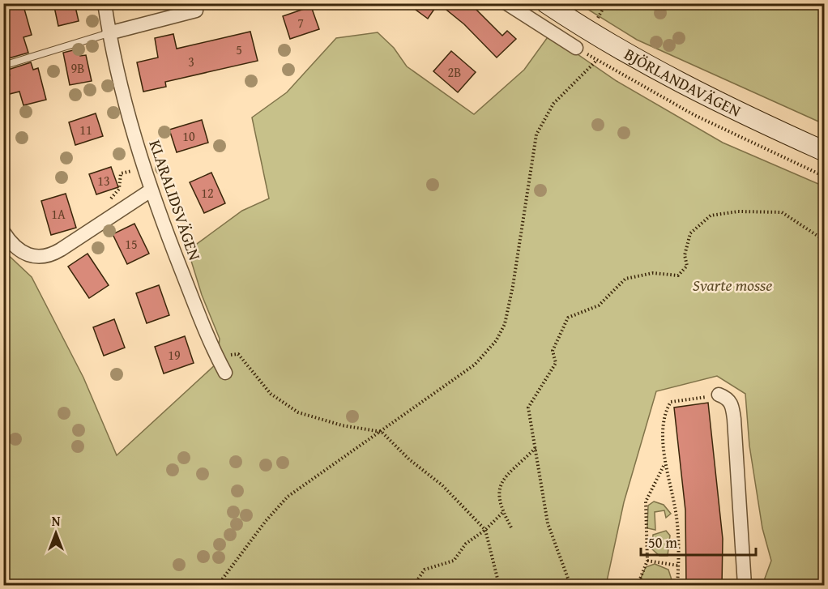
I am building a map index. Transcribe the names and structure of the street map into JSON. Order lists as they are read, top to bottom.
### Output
{
  "streets": {
    "street": ["BJÖRLANDAVÄGEN", "KLARALIDSVÄGEN"]
  },
  "parks": ["Svarte mosse"],
  "house_numbers": [
    "7",
    "5",
    "3",
    "9B",
    "2B",
    "11",
    "10",
    "13",
    "12",
    "1A",
    "15",
    "19"
  ],
  "scale_bar": "50 m",
  "north": "top"
}
